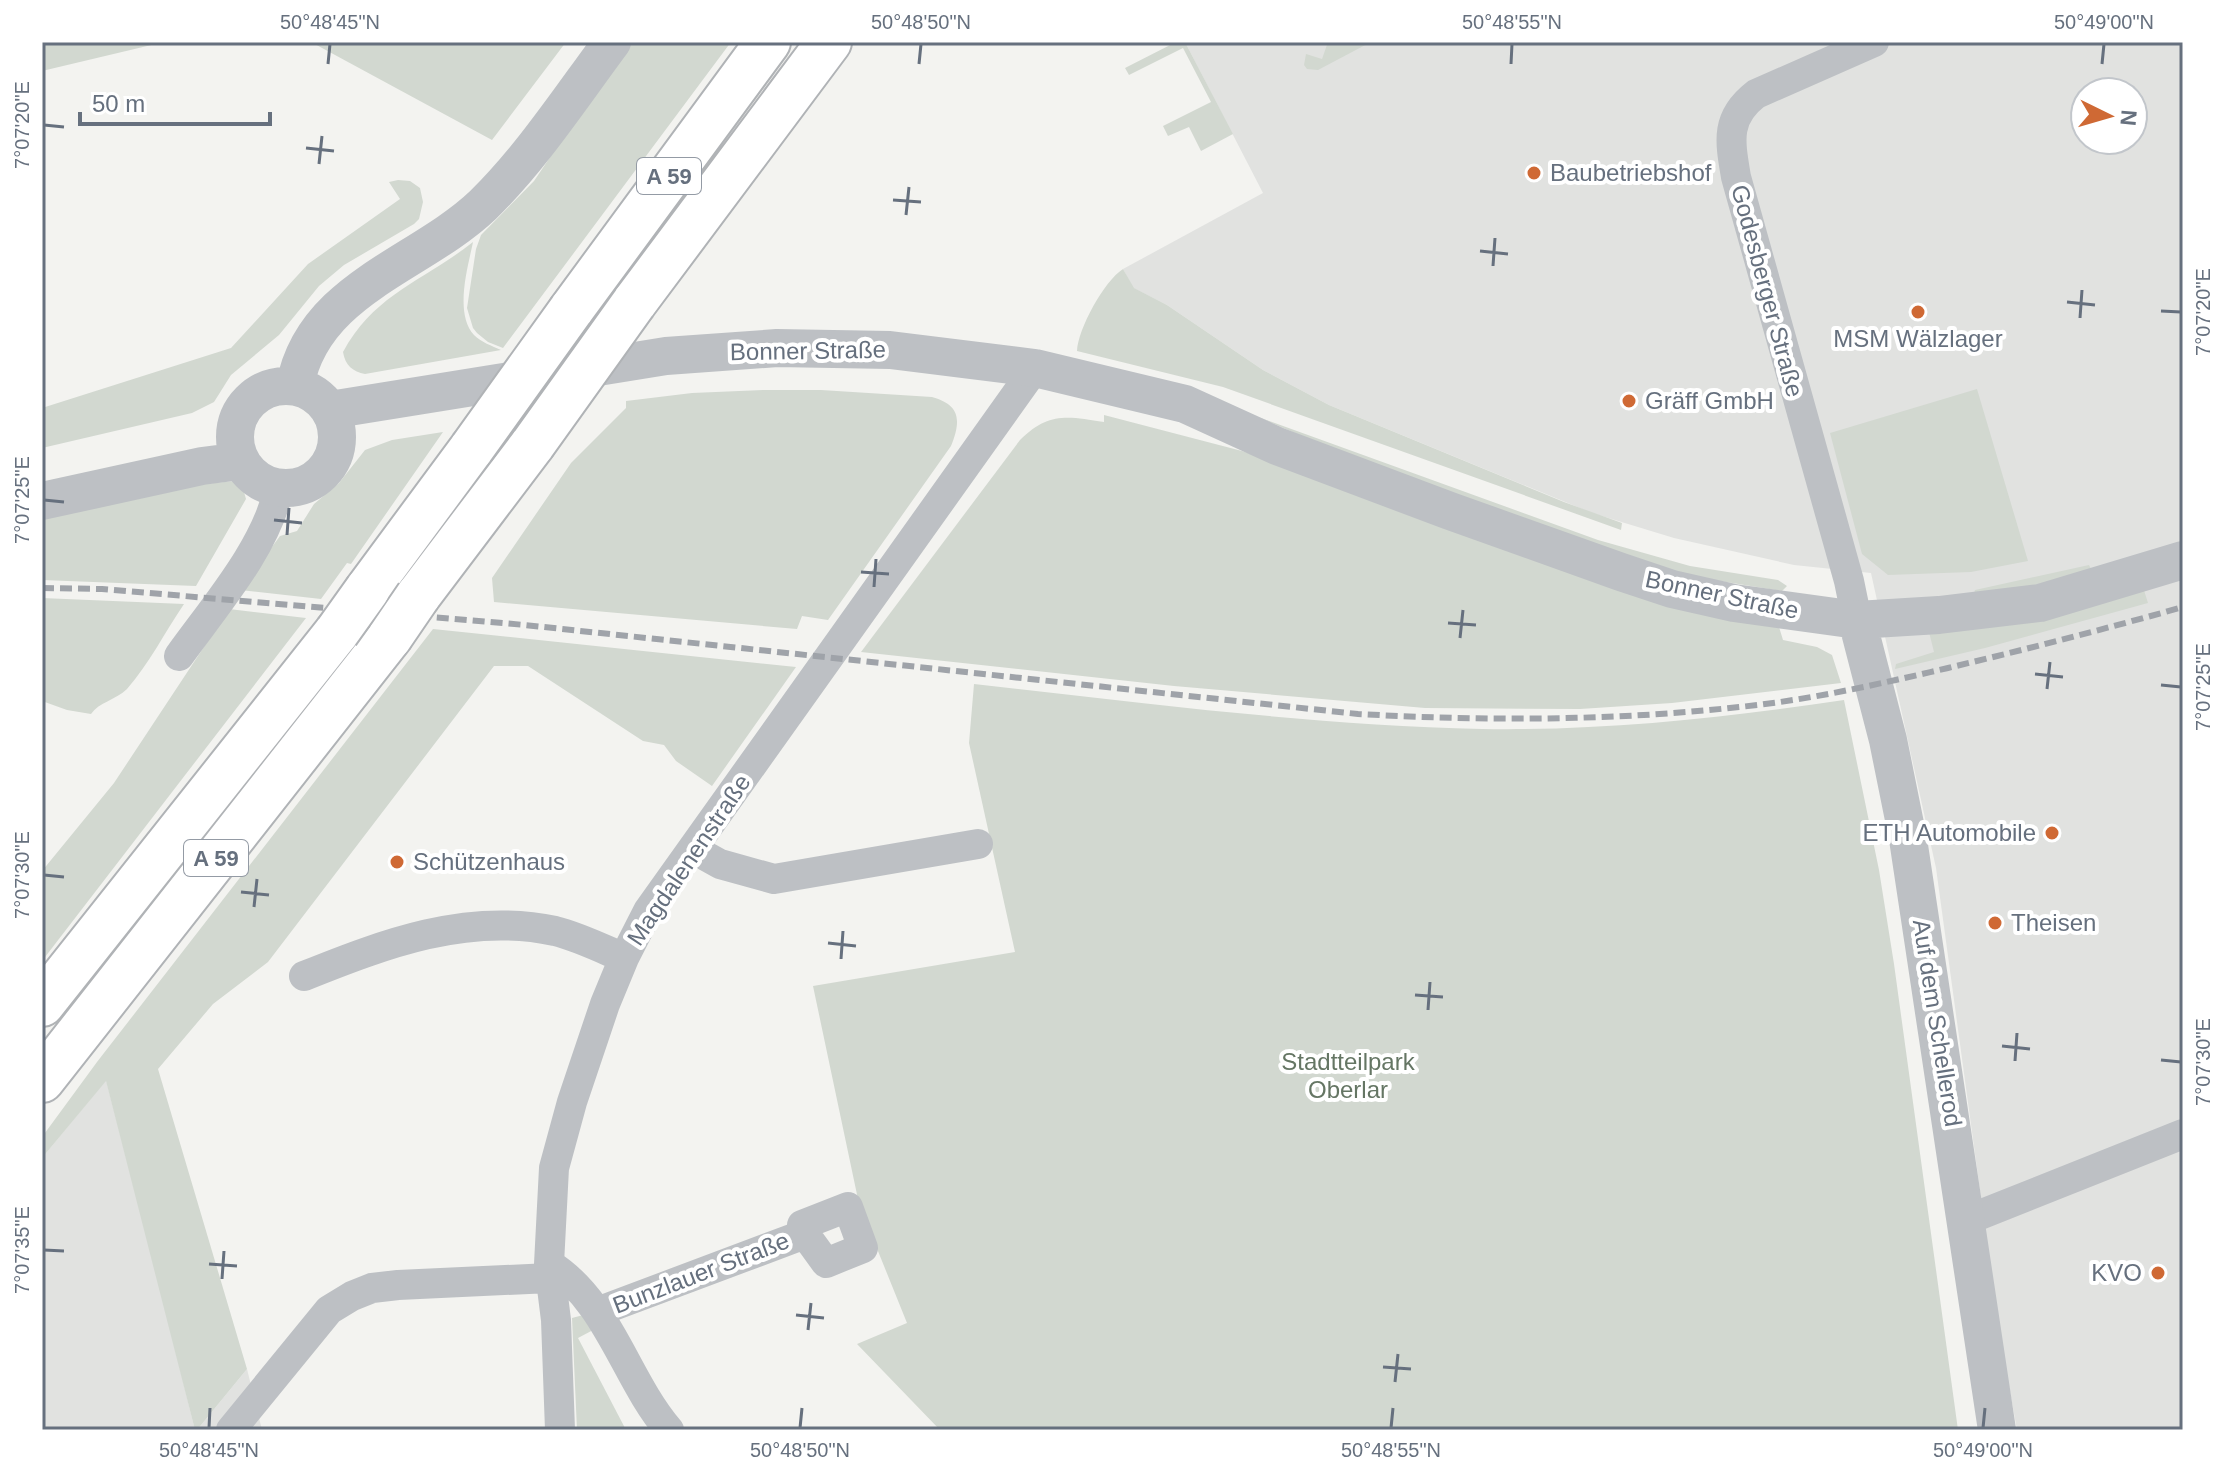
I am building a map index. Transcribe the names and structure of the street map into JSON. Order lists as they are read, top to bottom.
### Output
{
  "streets": {
    "highway": ["A 59"],
    "street": [
      "Godesberger Straße",
      "Bonner Straße",
      "Magdalenenstraße",
      "Auf dem Schellerod",
      "Bunzlauer Straße"
    ]
  },
  "crossings": [
    ["Godesberger Straße", "Bonner Straße"],
    ["Godesberger Straße", "Auf dem Schellerod"],
    ["Bonner Straße", "Magdalenenstraße"],
    ["Bonner Straße", "Auf dem Schellerod"]
  ],
  "parks": ["Stadtteilpark Oberlar"],
  "places": [
    "Baubetriebshof",
    "MSM Wälzlager",
    "Gräff GmbH",
    "ETH Automobile",
    "Schützenhaus",
    "Theisen",
    "KVO"
  ],
  "scale_bar": "50 m",
  "north": "right",
  "coordinates": [
    "50°48'45\"N",
    "50°48'50\"N",
    "50°48'55\"N",
    "50°49'00\"N",
    "7°07'20\"E",
    "7°07'25\"E",
    "7°07'30\"E",
    "7°07'35\"E"
  ]
}
